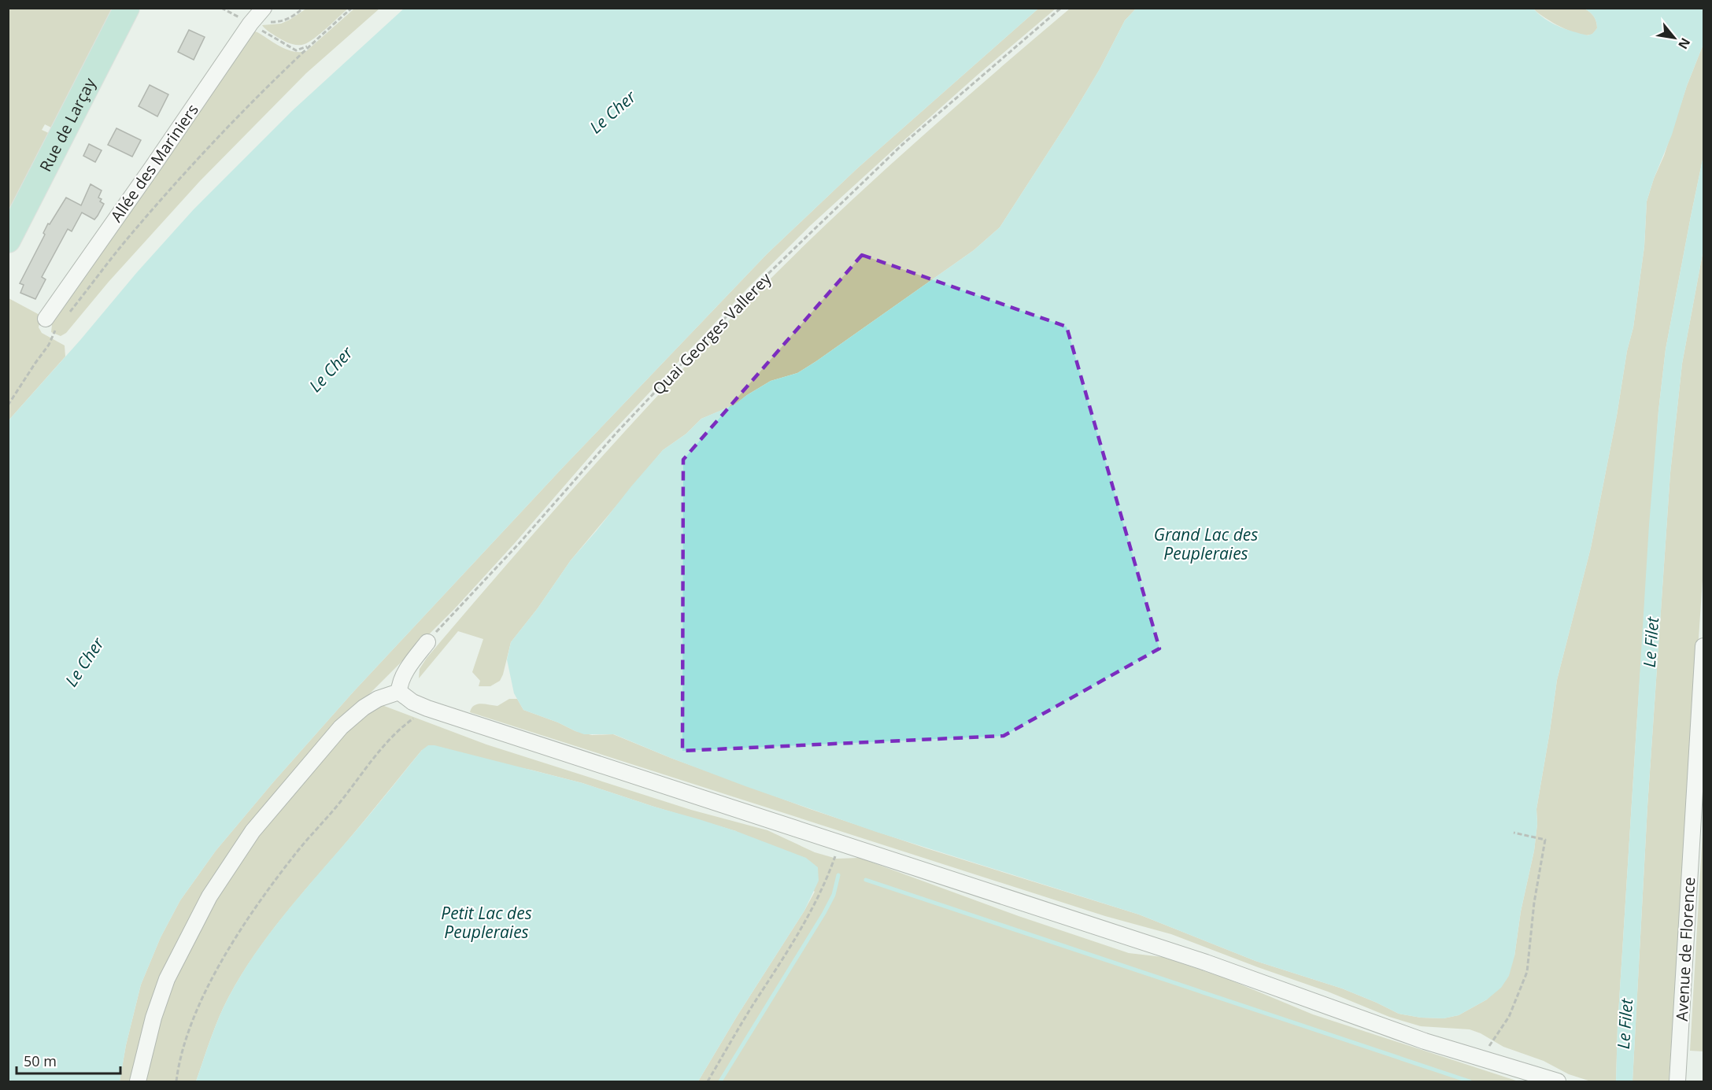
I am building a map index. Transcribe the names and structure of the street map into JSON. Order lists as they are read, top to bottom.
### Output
{
  "streets": {
    "main road": ["Rue de Larçay"],
    "street": ["Allée des Mariniers", "Avenue de Florence"],
    "path": ["Quai Georges Vallerey"]
  },
  "water": [
    "Le Cher",
    "Grand Lac des Peupleraies",
    "Le Filet",
    "Petit Lac des Peupleraies"
  ],
  "scale_bar": "50 m",
  "north": "bottom right"
}
